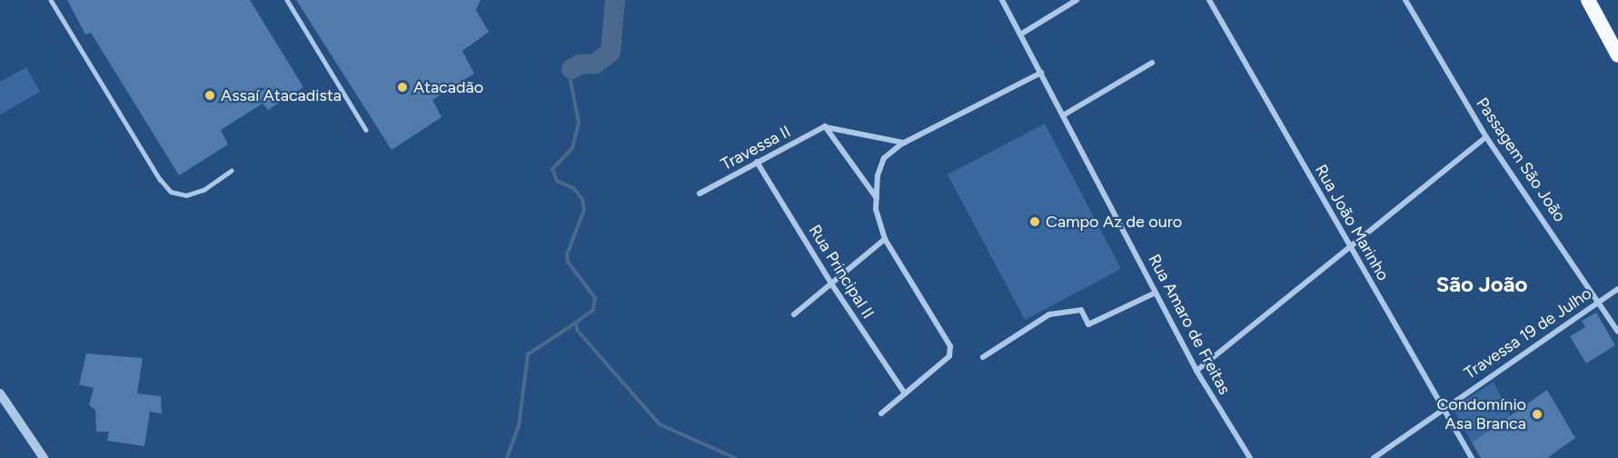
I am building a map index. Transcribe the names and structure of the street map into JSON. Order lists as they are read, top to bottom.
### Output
{
  "streets": {
    "street": [
      "Travessa II",
      "Passagem São João",
      "Rua João Marinho",
      "Rua Principal II",
      "Rua Amaro de Freitas",
      "Travessa 19 de Julho"
    ]
  },
  "crossings": [
    ["Travessa II", "Rua Principal II"],
    ["Passagem São João", "Travessa 19 de Julho"],
    ["Rua João Marinho", "Travessa 19 de Julho"]
  ],
  "districts": ["São João"],
  "places": [
    "Atacadão",
    "Assaí Atacadista",
    "Campo Az de ouro",
    "Condomínio Asa Branca"
  ]
}
